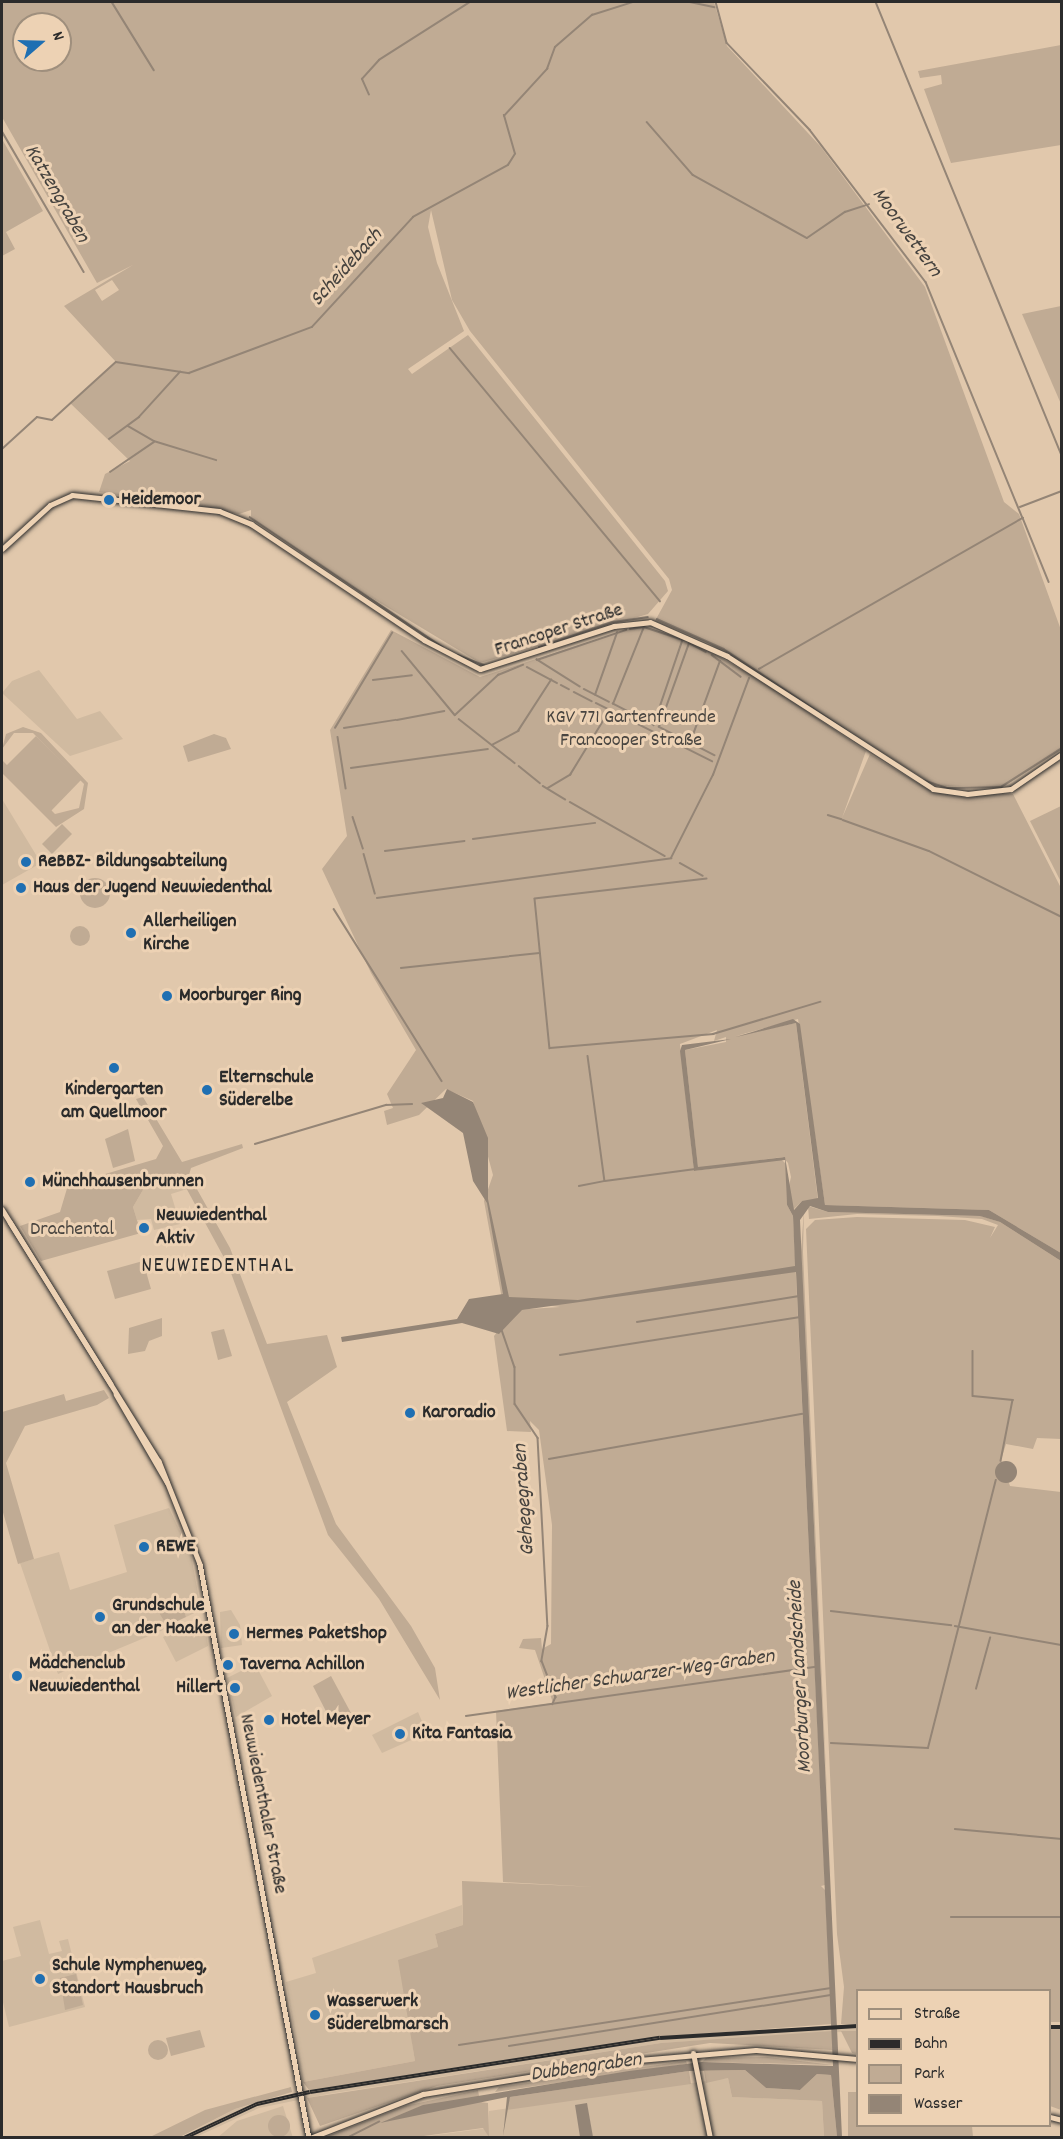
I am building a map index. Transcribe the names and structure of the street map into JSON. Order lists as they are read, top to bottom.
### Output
{
  "streets": {
    "main road": ["Francoper Straße"],
    "street": ["Neuwiedenthaler Straße"]
  },
  "districts": ["NEUWIEDENTHAL"],
  "water": [
    "Katzengraben",
    "Moorwettern",
    "Scheidebach",
    "Gehegegraben",
    "Westlicher Schwarzer-Weg-Graben",
    "Moorburger Landscheide",
    "Dubbengraben"
  ],
  "parks": ["KGV 771 Gartenfreunde Francooper Straße", "Drachental"],
  "places": [
    "Heidemoor",
    "ReBBZ- Bildungsabteilung",
    "Haus der Jugend Neuwiedenthal",
    "Allerheiligen Kirche",
    "Moorburger Ring",
    "Kindergarten am Quellmoor",
    "Elternschule Süderelbe",
    "Münchhausenbrunnen",
    "Neuwiedenthal Aktiv",
    "Karoradio",
    "REWE",
    "Grundschule an der Haake",
    "Hermes PaketShop",
    "Taverna Achillon",
    "Mädchenclub Neuwiedenthal",
    "Hillert",
    "Hotel Meyer",
    "Kita Fantasia",
    "Schule Nymphenweg, Standort Hausbruch",
    "Wasserwerk Süderelbmarsch"
  ],
  "legend": [
    "Straße",
    "Bahn",
    "Park",
    "Wasser"
  ],
  "north": "right"
}
